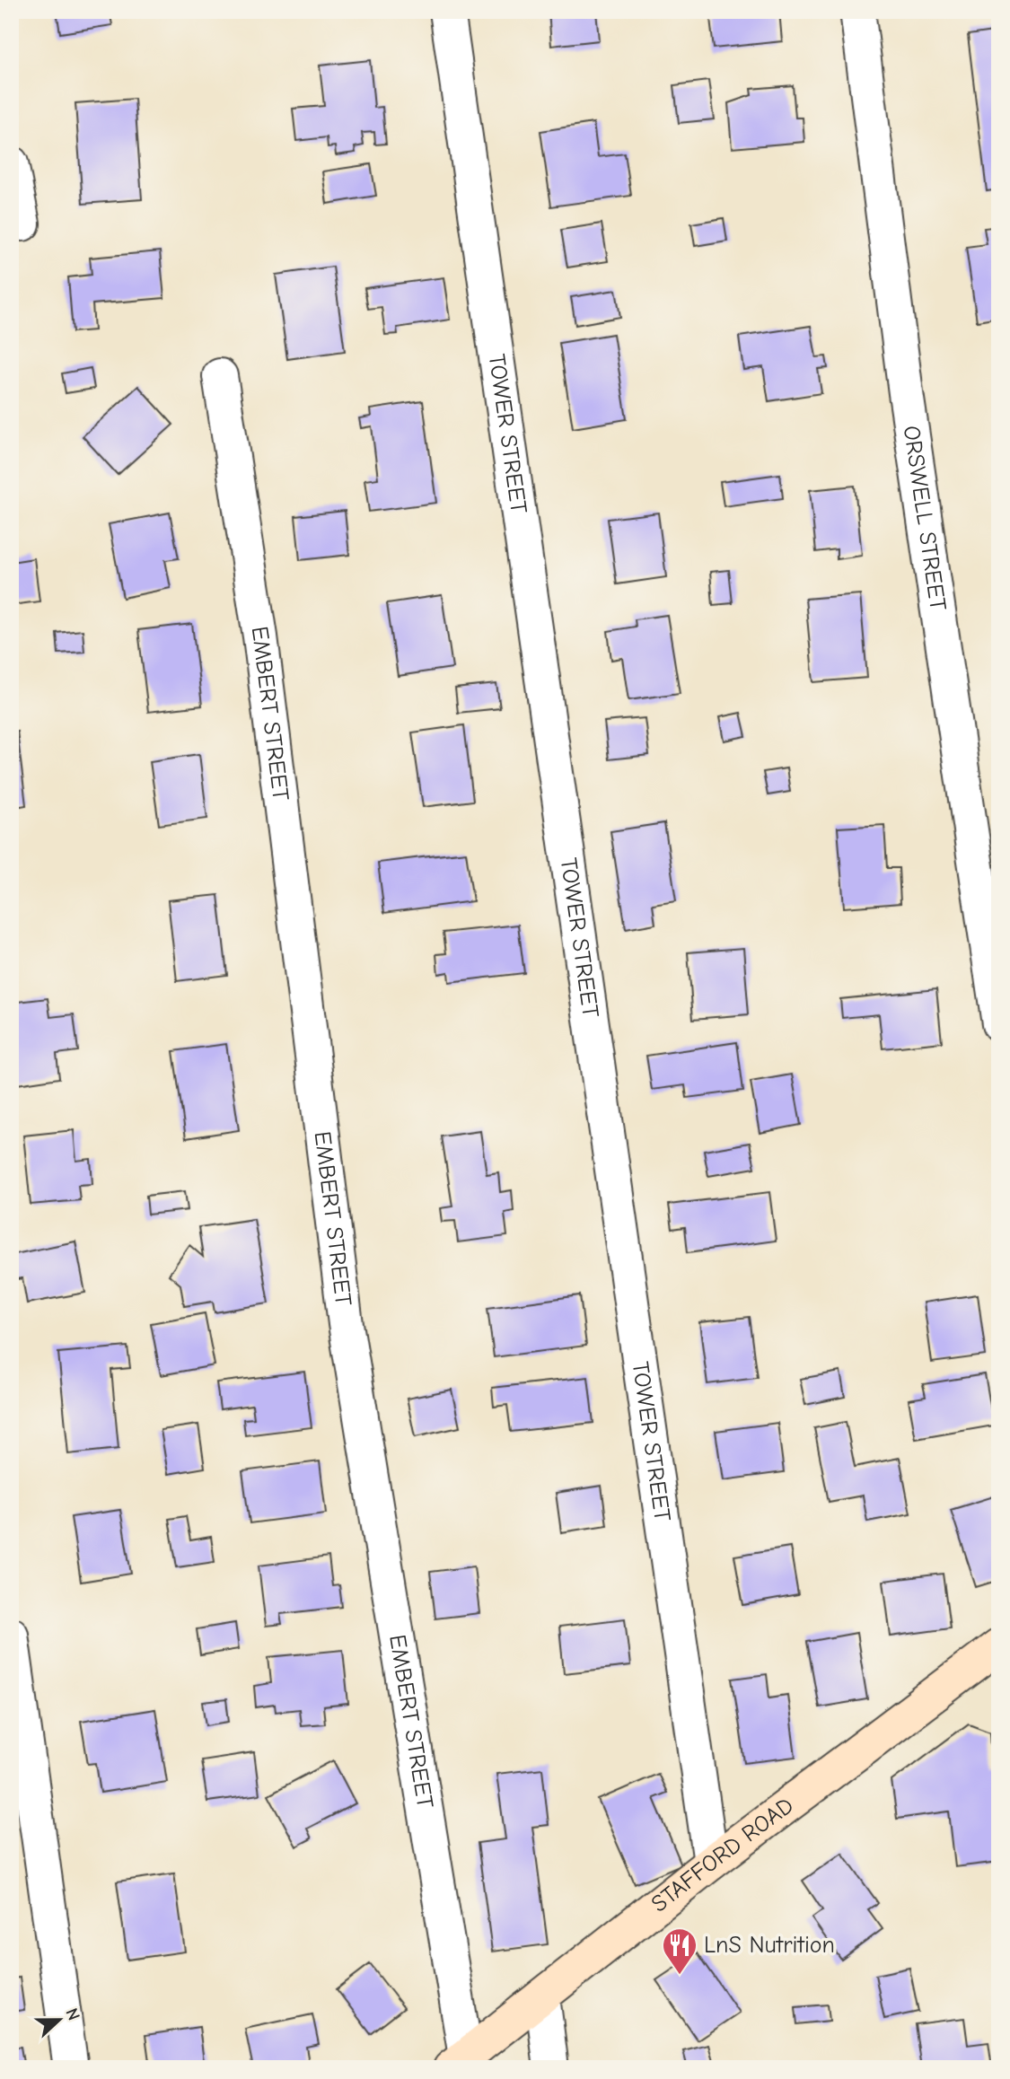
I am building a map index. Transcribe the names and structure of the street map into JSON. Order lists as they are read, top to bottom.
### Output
{
  "streets": {
    "street": [
      "TOWER STREET",
      "ORSWELL STREET",
      "EMBERT STREET",
      "STAFFORD ROAD"
    ]
  },
  "crossings": [
    ["TOWER STREET", "STAFFORD ROAD"],
    ["EMBERT STREET", "STAFFORD ROAD"]
  ],
  "places": {
    "restaurant": ["LnS Nutrition"]
  },
  "north": "right"
}
